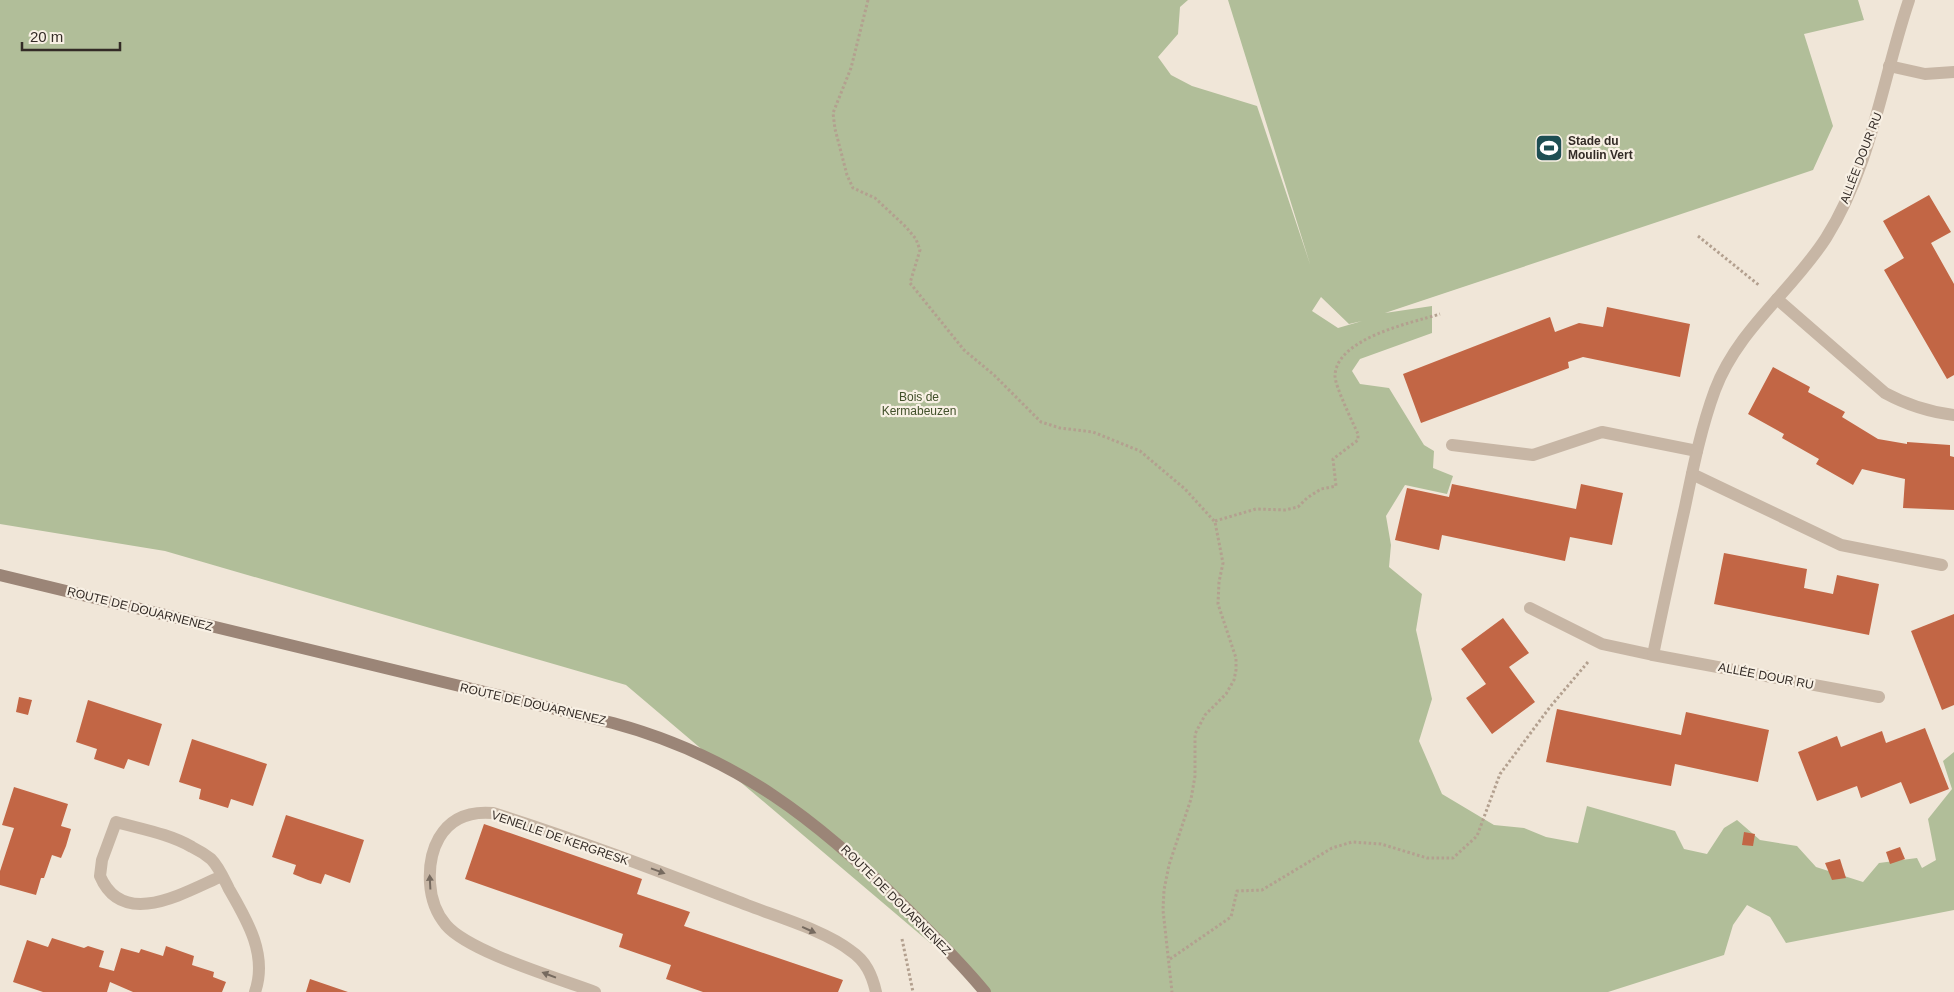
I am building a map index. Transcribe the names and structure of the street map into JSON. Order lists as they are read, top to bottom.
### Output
{
  "streets": {
    "main road": ["ROUTE DE DOUARNENEZ"],
    "street": ["ALLÉE DOUR RU", "VENELLE DE KERGRESK"]
  },
  "parks": ["Bois de Kermabeuzen"],
  "places": {
    "sports": ["Stade du Moulin Vert"]
  },
  "scale_bar": "20 m"
}
